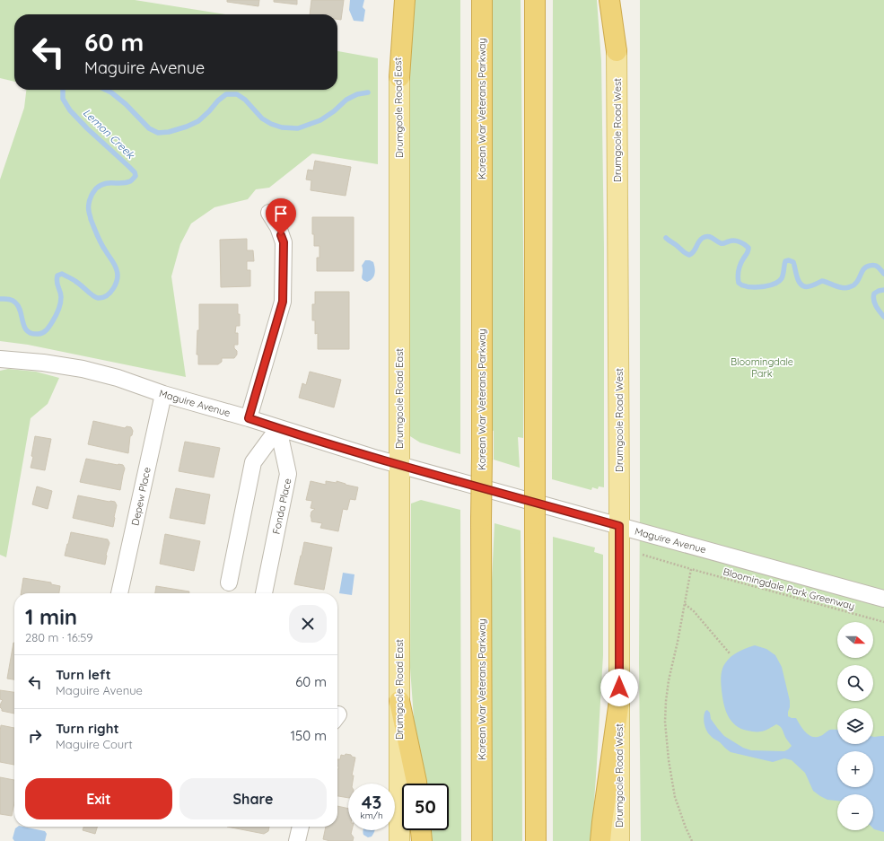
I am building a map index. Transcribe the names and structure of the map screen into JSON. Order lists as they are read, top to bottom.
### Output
{
  "streets": {
    "highway": ["Korean War Veterans Parkway"],
    "main road": ["Drumgoole Road East", "Drumgoole Road West"],
    "street": ["Maguire Avenue", "Depew Place", "Fonda Place"],
    "path": ["Bloomingdale Park Greenway"]
  },
  "crossings": [
    ["Drumgoole Road East", "Maguire Avenue"],
    ["Drumgoole Road West", "Maguire Avenue"],
    ["Maguire Avenue", "Depew Place"],
    ["Maguire Avenue", "Fonda Place"]
  ],
  "water": ["Lemon Creek"],
  "parks": ["Bloomingdale Park"],
  "north": "right",
  "page": {
    "turn": ["60 m", "Maguire Avenue"],
    "heading": ["1 min", "280 m · 16:59"],
    "map_buttons": ["+", "−"],
    "list": [
      {
        "name": "Turn left",
        "note": "Maguire Avenue",
        "value": "60 m"
      },
      {
        "name": "Turn right",
        "note": "Maguire Court",
        "value": "150 m"
      }
    ],
    "buttons": ["Exit", "Share"],
    "speed": "43 km/h",
    "limit": "50"
  }
}
